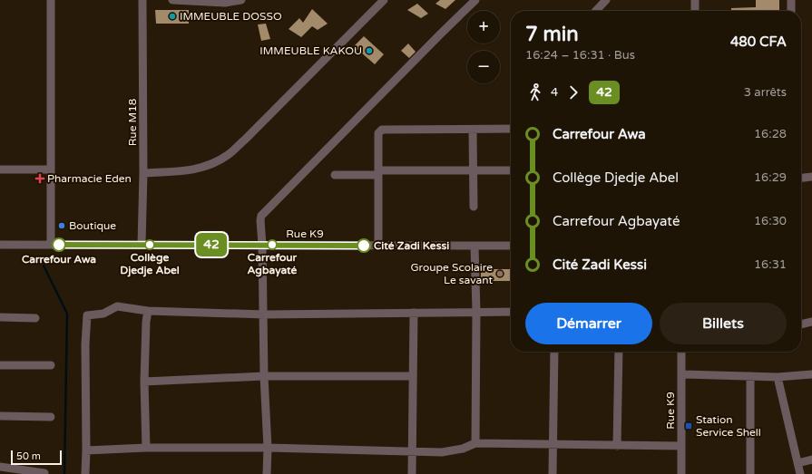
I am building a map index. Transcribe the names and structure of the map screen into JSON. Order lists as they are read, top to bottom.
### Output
{
  "streets": {
    "street": ["Rue M18", "Rue K9"]
  },
  "crossings": [
    ["Rue M18", "Rue K9"]
  ],
  "places": {
    "other": [
      "IMMEUBLE DOSSO",
      "IMMEUBLE KAKOU",
      "Boutique",
      "Carrefour Awa",
      "Collège Djedje Abel",
      "Carrefour Agbayaté",
      "Cité Zadi Kessi",
      "Groupe Scolaire Le savant"
    ],
    "health": ["Pharmacie Eden"],
    "transit": ["Station Service Shell"]
  },
  "lines": ["bus line 42"],
  "scale_bar": "50 m",
  "page": {
    "on_map": "42",
    "map_buttons": ["+", "−"],
    "heading": ["7 min", "16:24 – 16:31 · Bus", "480 CFA"],
    "legs": ["4", "42", "3 arrêts"],
    "list": [
      {
        "name": "Carrefour Awa",
        "value": "16:28"
      },
      {
        "name": "Collège Djedje Abel",
        "value": "16:29"
      },
      {
        "name": "Carrefour Agbayaté",
        "value": "16:30"
      },
      {
        "name": "Cité Zadi Kessi",
        "value": "16:31"
      }
    ],
    "buttons": ["Démarrer", "Billets"],
    "scale": "50 m"
  }
}
